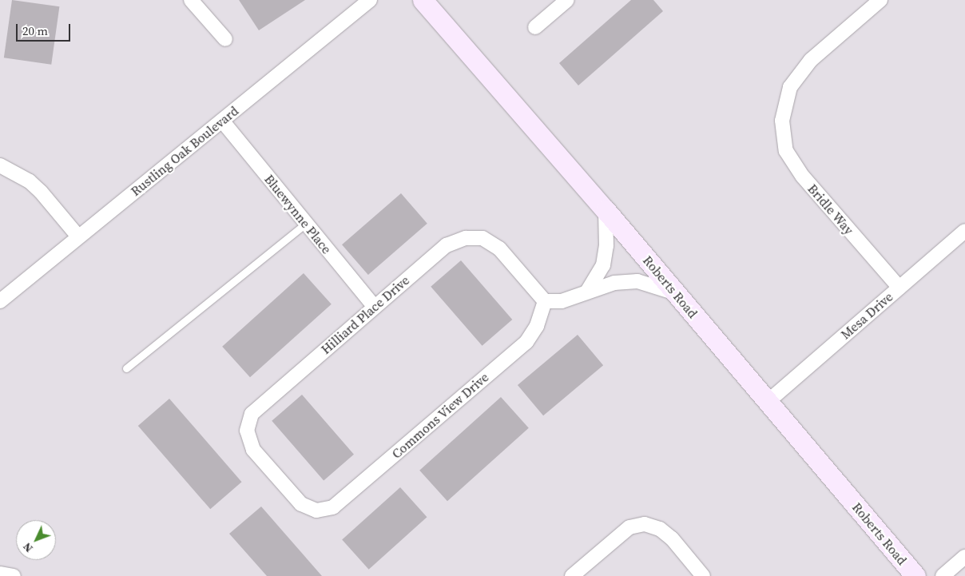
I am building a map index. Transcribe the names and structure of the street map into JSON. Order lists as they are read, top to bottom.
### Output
{
  "streets": {
    "main road": ["Roberts Road"],
    "street": [
      "Rustling Oak Boulevard",
      "Bridle Way",
      "Bluewynne Place",
      "Hilliard Place Drive",
      "Mesa Drive",
      "Commons View Drive"
    ]
  },
  "crossings": [
    ["Rustling Oak Boulevard", "Bluewynne Place"],
    ["Bridle Way", "Mesa Drive"],
    ["Bluewynne Place", "Hilliard Place Drive"],
    ["Roberts Road", "Mesa Drive"],
    ["Hilliard Place Drive", "Commons View Drive"]
  ],
  "scale_bar": "20 m",
  "north": "bottom left"
}
